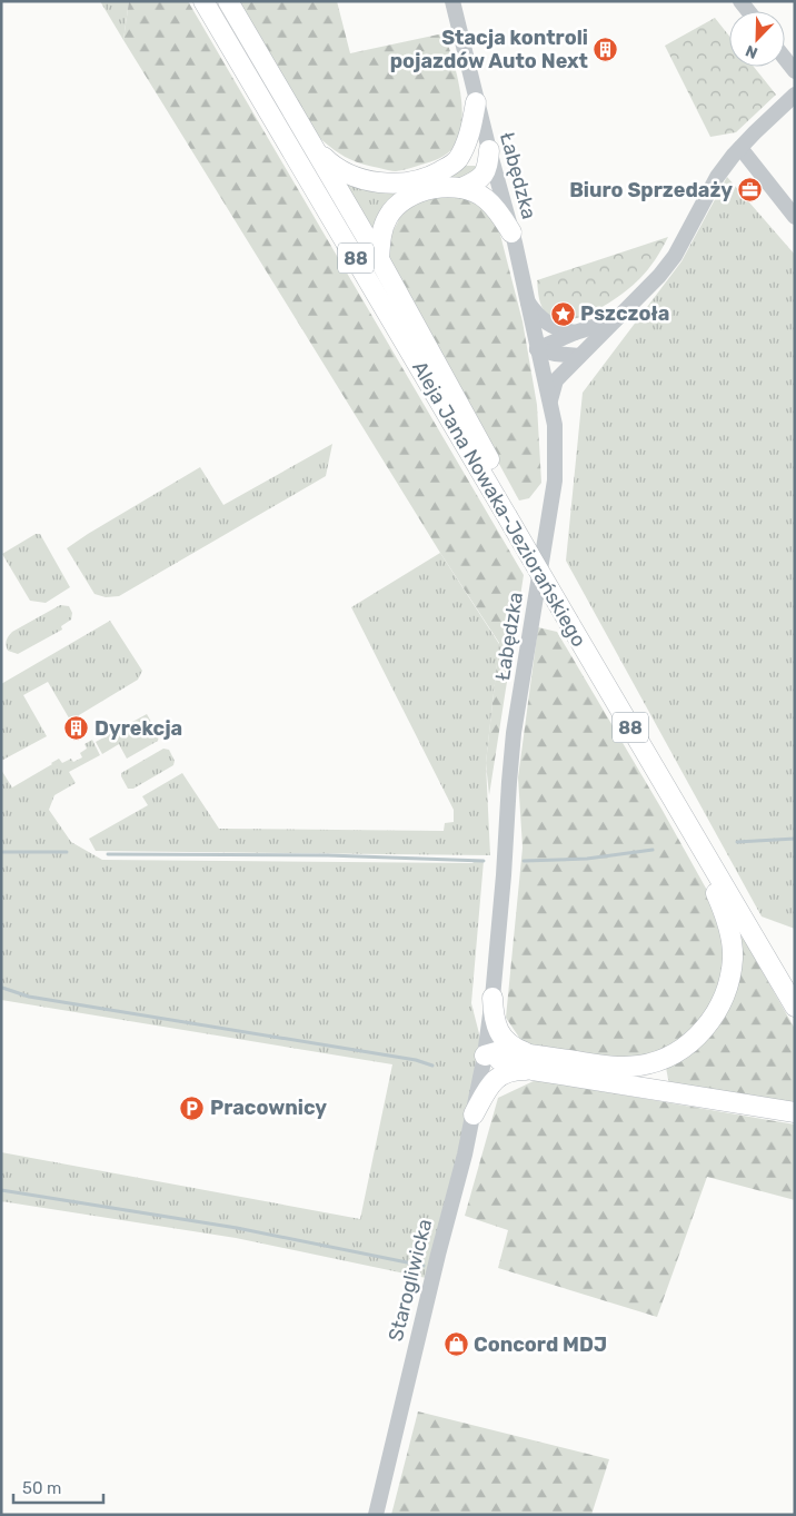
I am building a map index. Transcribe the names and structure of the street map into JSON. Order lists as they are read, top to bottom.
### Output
{
  "streets": {
    "main road": ["88", "Aleja Jana Nowaka-Jeziorańskiego"],
    "street": ["Łabędzka", "Starogliwicka"]
  },
  "crossings": [
    ["Łabędzka", "Starogliwicka"]
  ],
  "places": {
    "building": ["Stacja kontroli pojazdów Auto Next", "Dyrekcja"],
    "office": ["Biuro Sprzedaży"],
    "place": ["Pszczoła"],
    "parking": ["Pracownicy"],
    "shop": ["Concord MDJ"]
  },
  "scale_bar": "50 m",
  "north": "bottom left"
}
